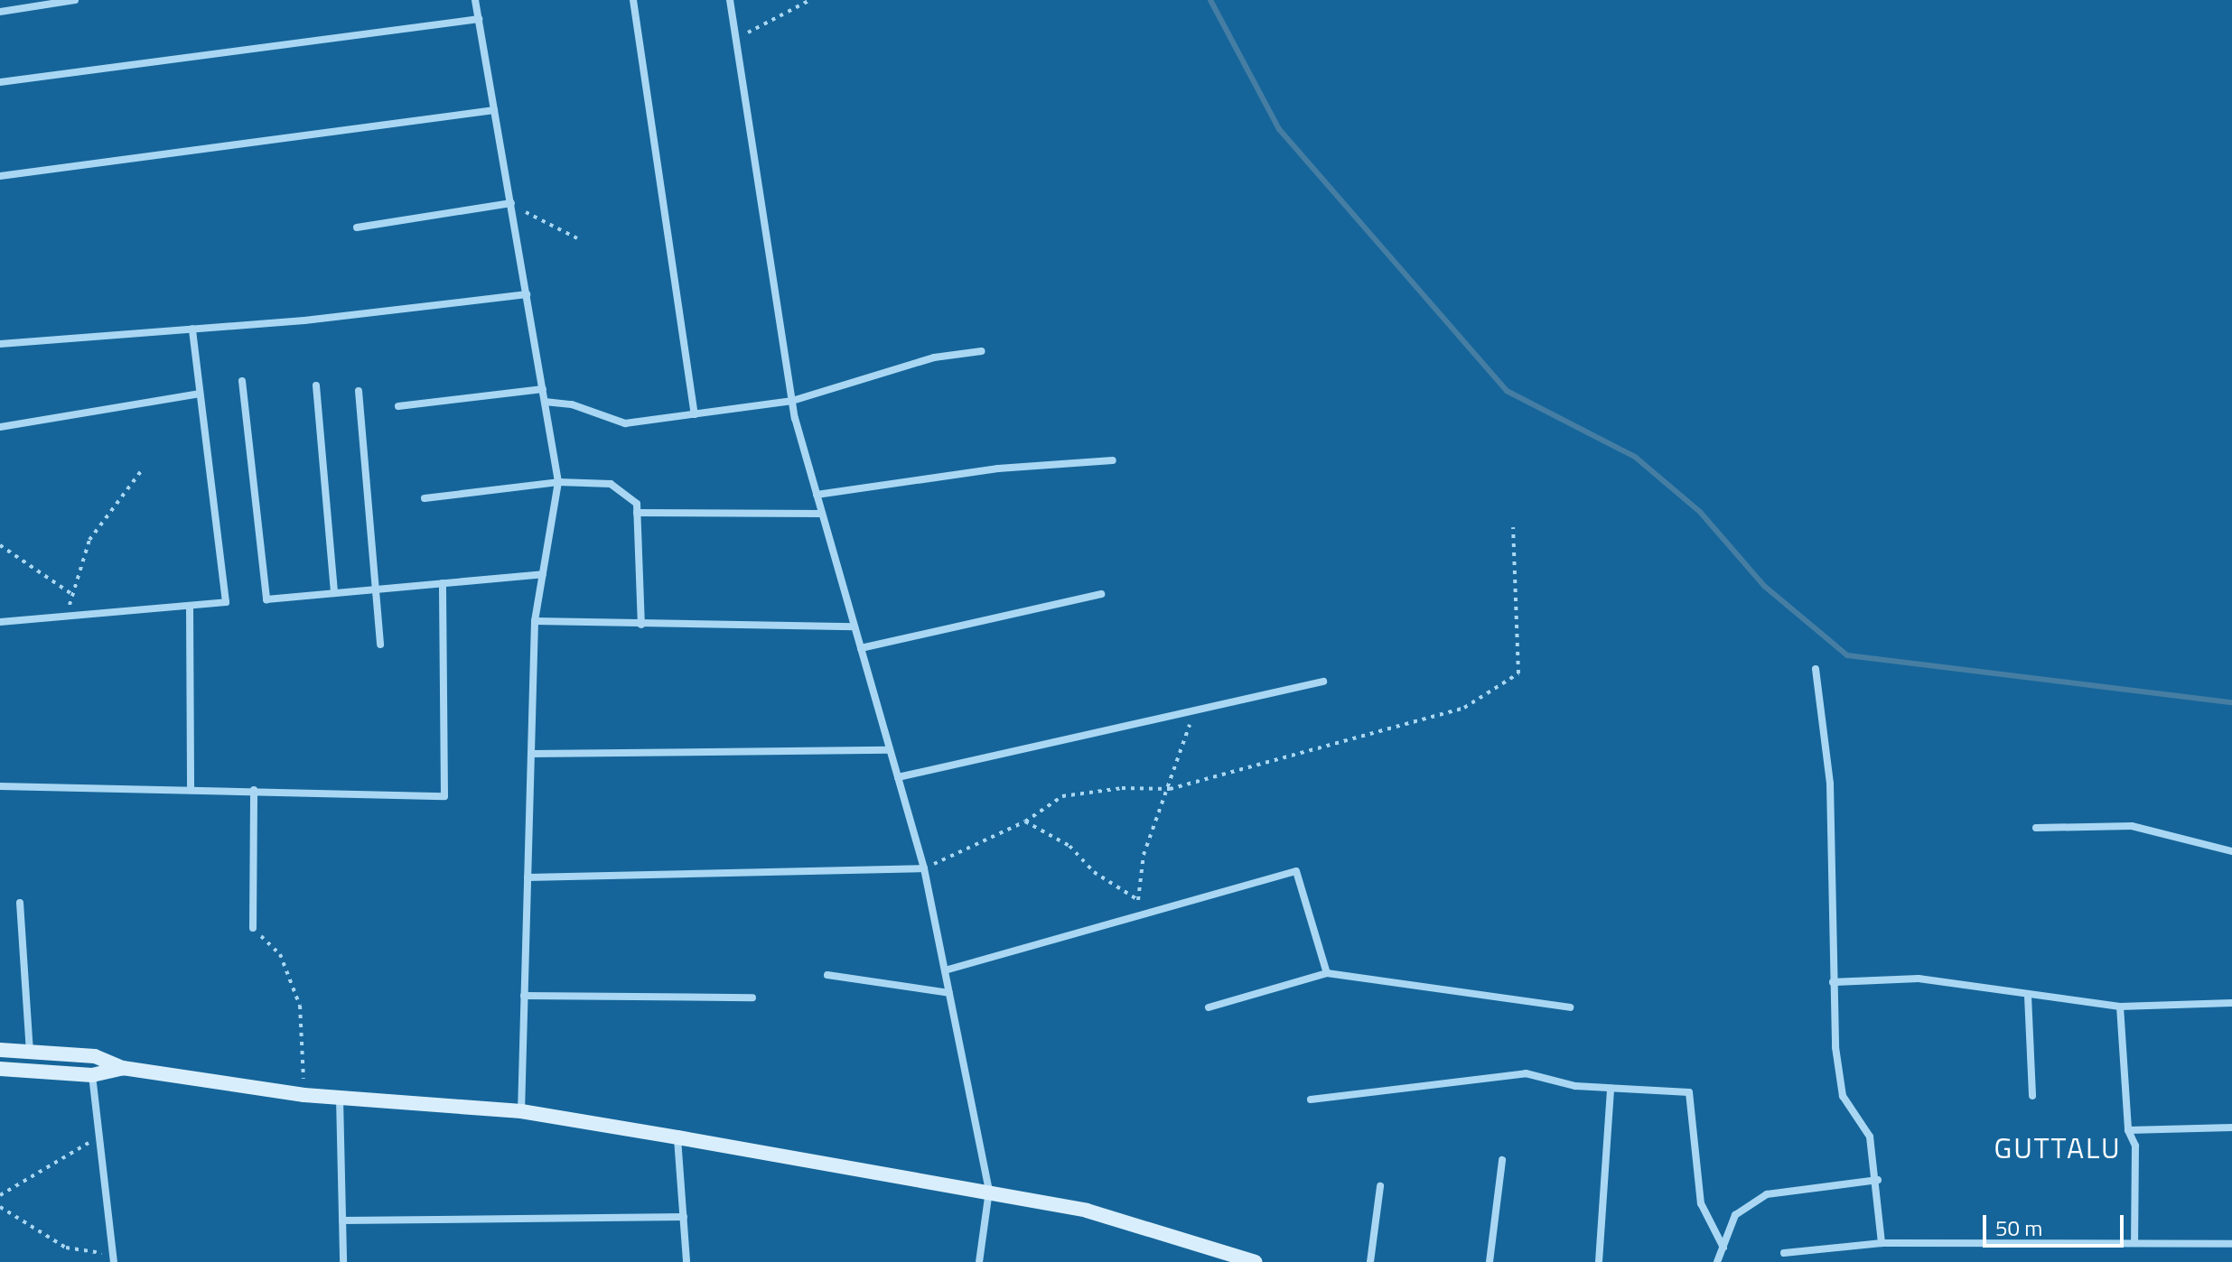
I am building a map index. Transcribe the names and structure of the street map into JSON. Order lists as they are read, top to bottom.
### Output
{
  "districts": ["GUTTALU"],
  "scale_bar": "50 m"
}
